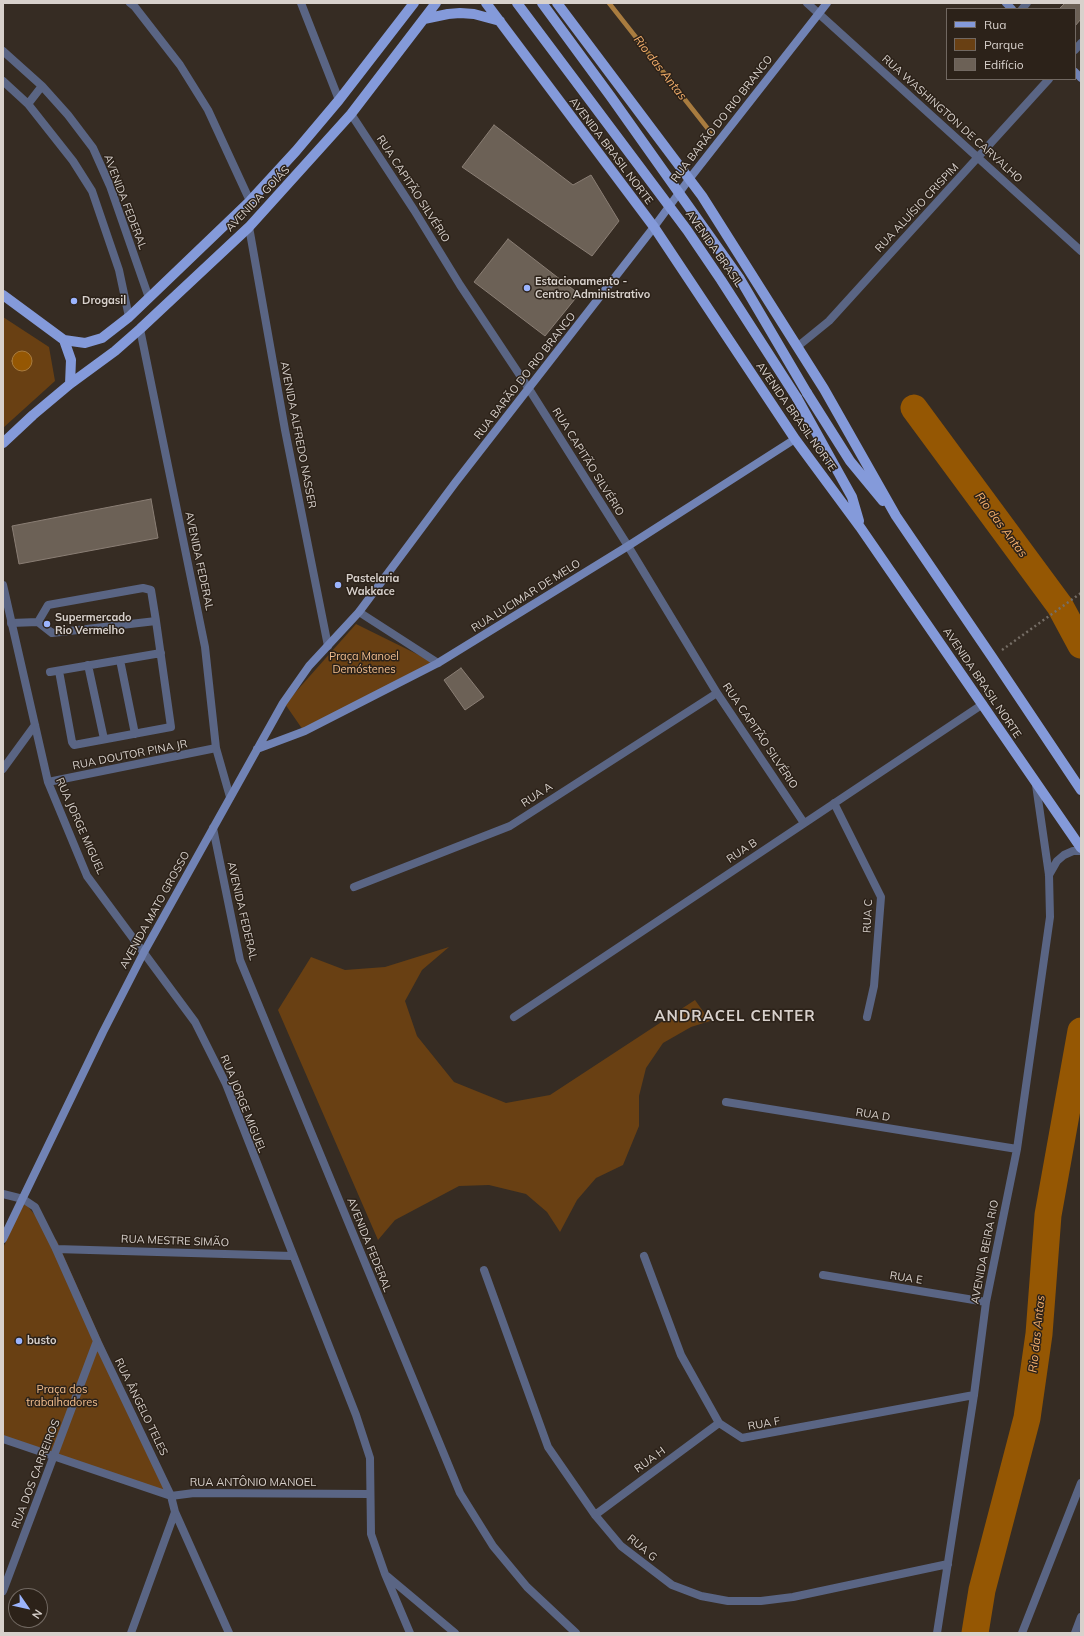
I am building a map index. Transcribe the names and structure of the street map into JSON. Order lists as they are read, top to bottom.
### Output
{
  "streets": {
    "main road": [
      "RUA BARÃO DO RIO BRANCO",
      "AVENIDA BRASIL NORTE",
      "AVENIDA GOIÁS",
      "AVENIDA BRASIL",
      "RUA LUCIMAR DE MELO",
      "AVENIDA MATO GROSSO"
    ],
    "street": [
      "RUA WASHINGTON DE CARVALHO",
      "RUA CAPITÃO SILVÉRIO",
      "AVENIDA FEDERAL",
      "RUA ALUÍSIO CRISPIM",
      "AVENIDA ALFREDO NASSER",
      "RUA DOUTOR PINA JR",
      "RUA A",
      "RUA JORGE MIGUEL",
      "RUA B",
      "RUA C",
      "RUA D",
      "RUA MESTRE SIMÃO",
      "AVENIDA BEIRA RIO",
      "RUA E",
      "RUA ÂNGELO TELES",
      "RUA F",
      "RUA H",
      "RUA DOS CARREIROS",
      "RUA ANTÔNIO MANOEL",
      "RUA G"
    ]
  },
  "crossings": [
    ["RUA BARÃO DO RIO BRANCO", "RUA WASHINGTON DE CARVALHO"],
    ["RUA BARÃO DO RIO BRANCO", "AVENIDA BRASIL NORTE"],
    ["RUA BARÃO DO RIO BRANCO", "RUA CAPITÃO SILVÉRIO"],
    ["RUA BARÃO DO RIO BRANCO", "AVENIDA MATO GROSSO"],
    ["RUA WASHINGTON DE CARVALHO", "RUA ALUÍSIO CRISPIM"],
    ["AVENIDA BRASIL NORTE", "RUA ALUÍSIO CRISPIM"],
    ["AVENIDA BRASIL NORTE", "AVENIDA BRASIL"],
    ["AVENIDA BRASIL NORTE", "RUA LUCIMAR DE MELO"],
    ["AVENIDA BRASIL NORTE", "RUA B"],
    ["AVENIDA BRASIL NORTE", "AVENIDA BEIRA RIO"],
    ["RUA CAPITÃO SILVÉRIO", "AVENIDA GOIÁS"],
    ["RUA CAPITÃO SILVÉRIO", "RUA LUCIMAR DE MELO"],
    ["RUA CAPITÃO SILVÉRIO", "RUA A"],
    ["RUA CAPITÃO SILVÉRIO", "RUA B"],
    ["AVENIDA GOIÁS", "AVENIDA FEDERAL"],
    ["AVENIDA GOIÁS", "AVENIDA ALFREDO NASSER"],
    ["AVENIDA FEDERAL", "RUA DOUTOR PINA JR"],
    ["AVENIDA FEDERAL", "AVENIDA MATO GROSSO"],
    ["AVENIDA ALFREDO NASSER", "AVENIDA MATO GROSSO"],
    ["RUA LUCIMAR DE MELO", "AVENIDA MATO GROSSO"],
    ["RUA DOUTOR PINA JR", "RUA JORGE MIGUEL"],
    ["RUA JORGE MIGUEL", "AVENIDA MATO GROSSO"],
    ["RUA JORGE MIGUEL", "RUA MESTRE SIMÃO"],
    ["RUA JORGE MIGUEL", "RUA ANTÔNIO MANOEL"],
    ["RUA B", "RUA C"],
    ["AVENIDA MATO GROSSO", "RUA ÂNGELO TELES"],
    ["RUA D", "AVENIDA BEIRA RIO"],
    ["RUA MESTRE SIMÃO", "RUA ÂNGELO TELES"],
    ["AVENIDA BEIRA RIO", "RUA E"],
    ["AVENIDA BEIRA RIO", "RUA F"],
    ["AVENIDA BEIRA RIO", "RUA G"],
    ["RUA ÂNGELO TELES", "RUA DOS CARREIROS"],
    ["RUA ÂNGELO TELES", "RUA ANTÔNIO MANOEL"],
    ["RUA F", "RUA H"],
    ["RUA H", "RUA G"],
    ["RUA DOS CARREIROS", "RUA ANTÔNIO MANOEL"]
  ],
  "districts": ["ANDRACEL CENTER"],
  "water": ["Rio das Antas"],
  "parks": ["Praça Manoel Demóstenes", "Praça dos trabalhadores"],
  "places": [
    "Estacionamento - Centro Administrativo",
    "Drogasil",
    "Pastelaria Wakkace",
    "Supermercado Rio Vermelho",
    "busto"
  ],
  "legend": ["Rua", "Parque", "Edifício"],
  "north": "bottom right"
}
